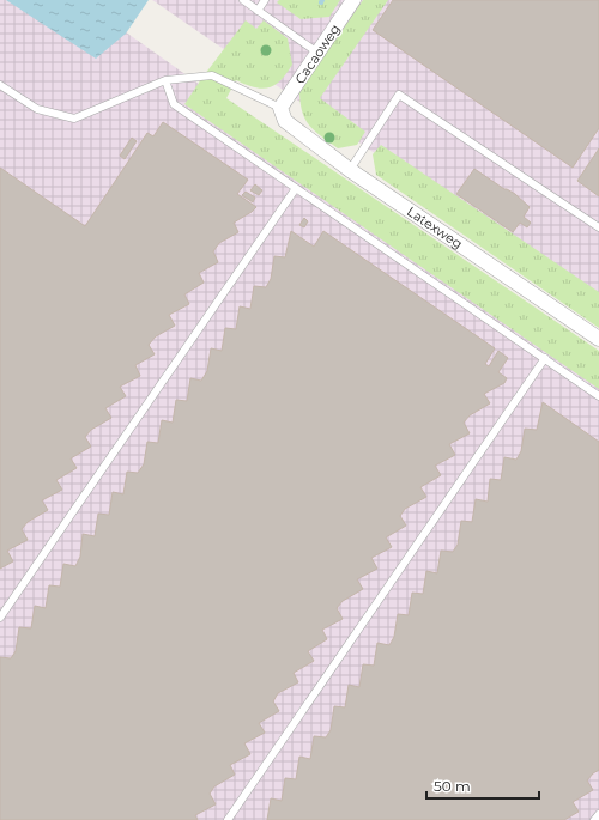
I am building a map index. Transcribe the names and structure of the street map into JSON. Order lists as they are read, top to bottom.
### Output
{
  "streets": {
    "street": ["Cacaoweg", "Latexweg"]
  },
  "crossings": [
    ["Cacaoweg", "Latexweg"]
  ],
  "scale_bar": "50 m"
}
